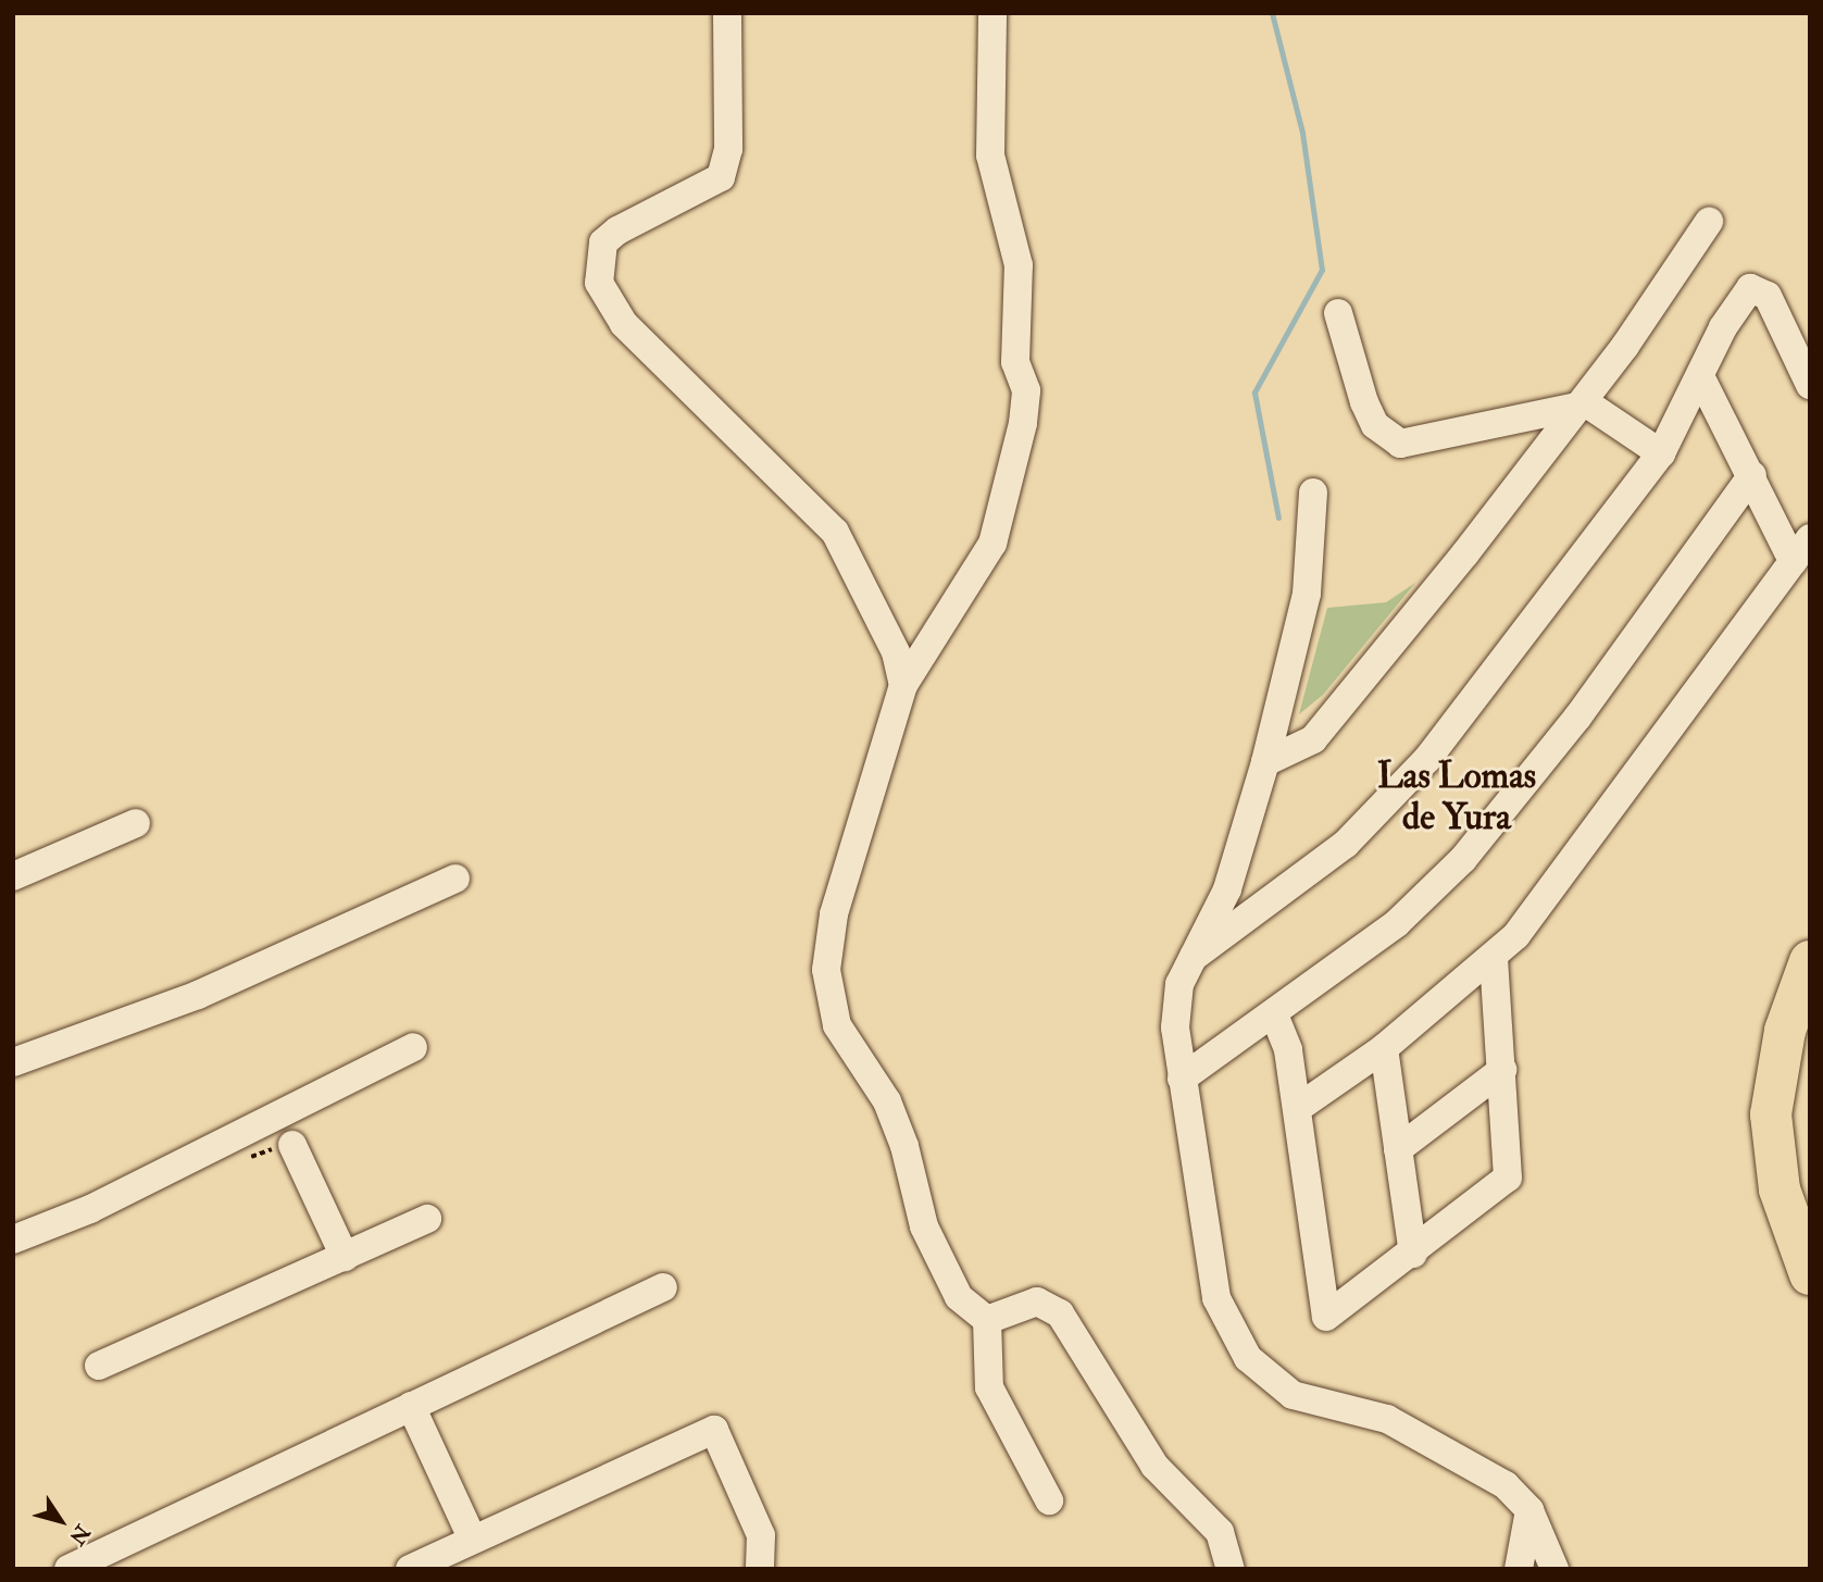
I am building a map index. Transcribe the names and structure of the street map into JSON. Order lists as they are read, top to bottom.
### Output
{
  "districts": ["Las Lomas de Yura"],
  "north": "bottom right"
}
